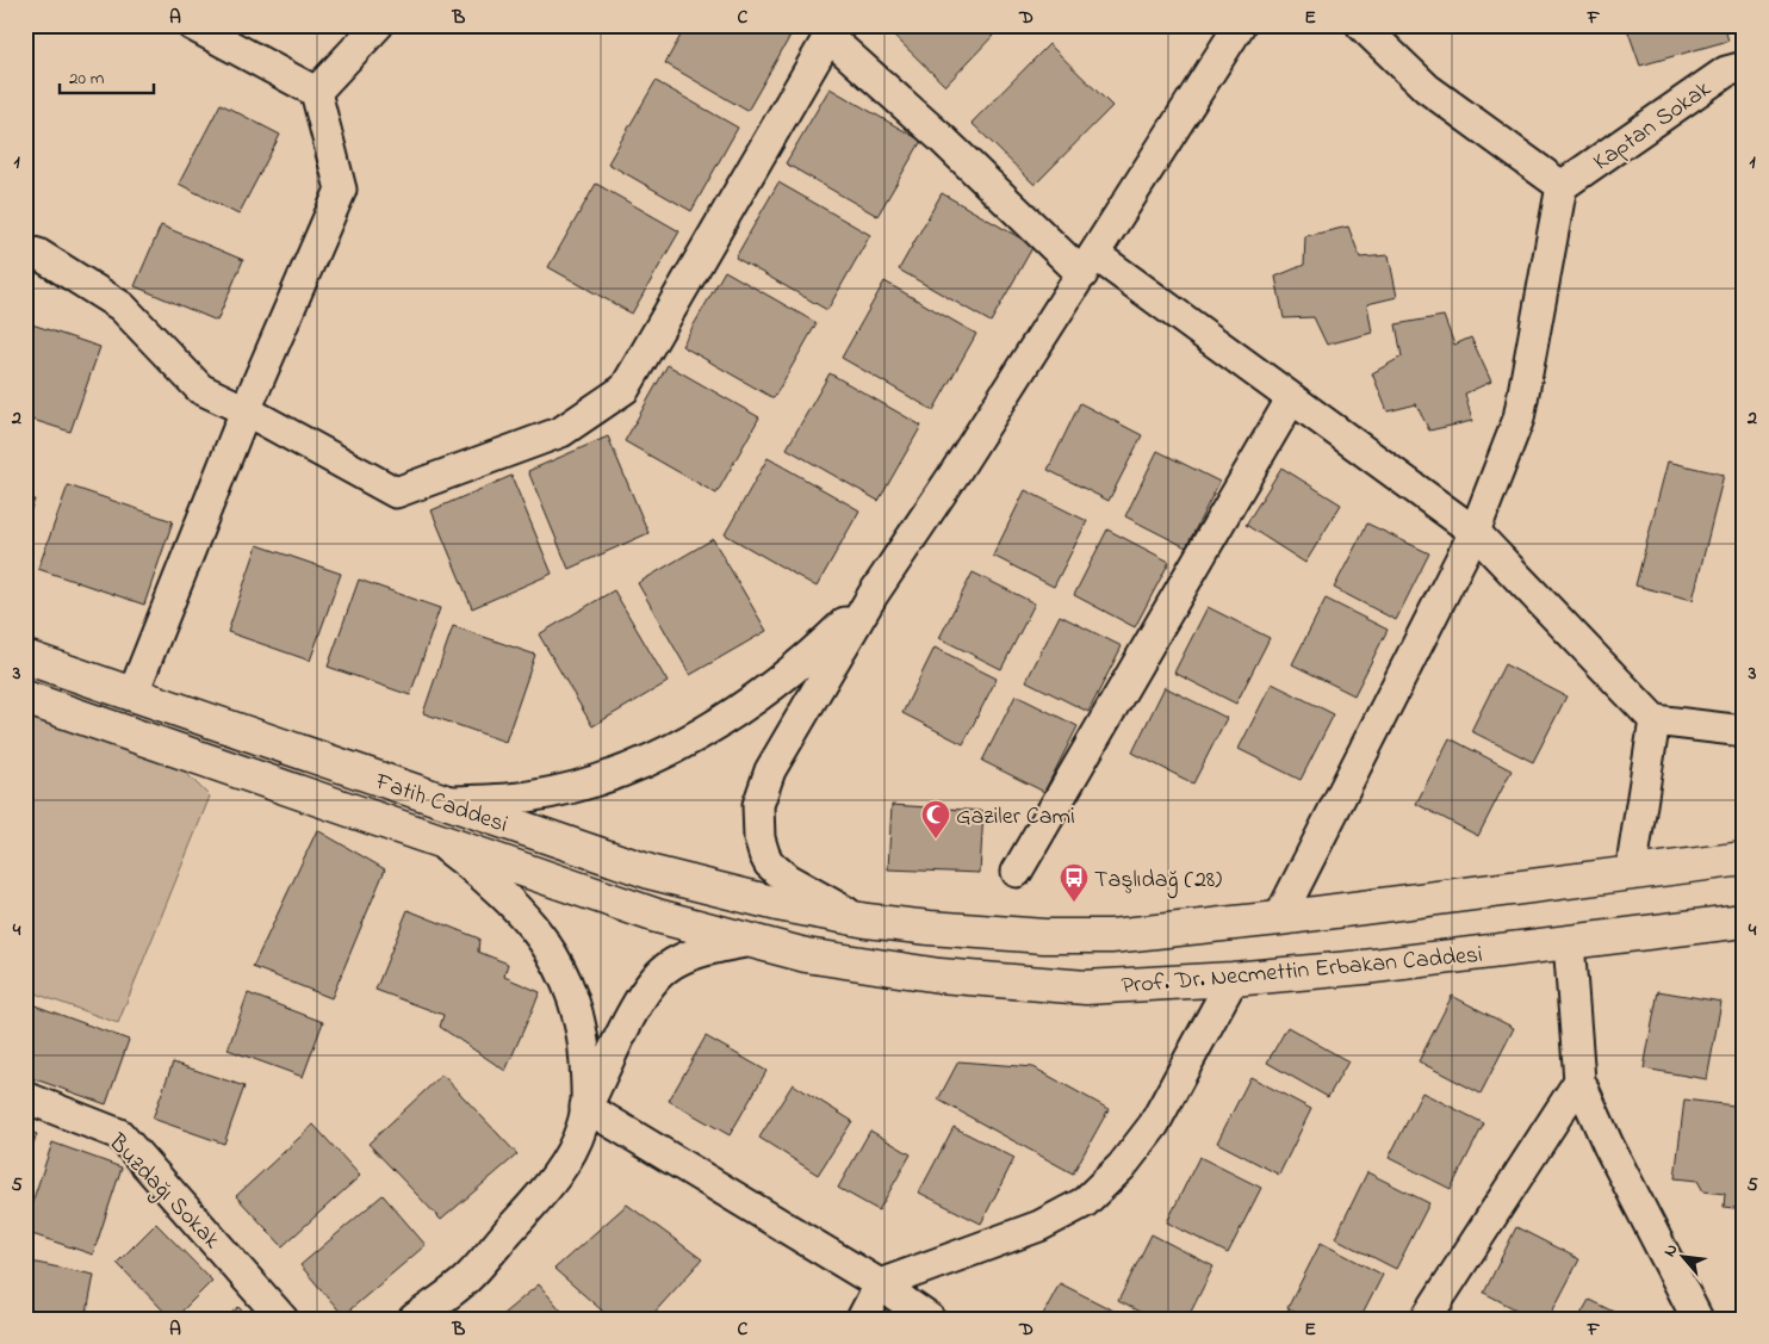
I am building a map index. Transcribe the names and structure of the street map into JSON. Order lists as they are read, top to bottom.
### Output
{
  "streets": {
    "main road": ["Fatih Caddesi", "Prof. Dr. Necmettin Erbakan Caddesi"],
    "street": ["Kaptan Sokak", "Buzdağı Sokak"]
  },
  "crossings": [
    ["Fatih Caddesi", "Prof. Dr. Necmettin Erbakan Caddesi"]
  ],
  "places": {
    "mosque": ["Gaziler Cami"],
    "bus stop": ["Taşlıdağ (28)"]
  },
  "scale_bar": "20 m",
  "north": "top left",
  "grid": {
    "columns": [
      "A",
      "B",
      "C",
      "D",
      "E",
      "F"
    ],
    "rows": [
      "1",
      "2",
      "3",
      "4",
      "5"
    ]
  }
}
